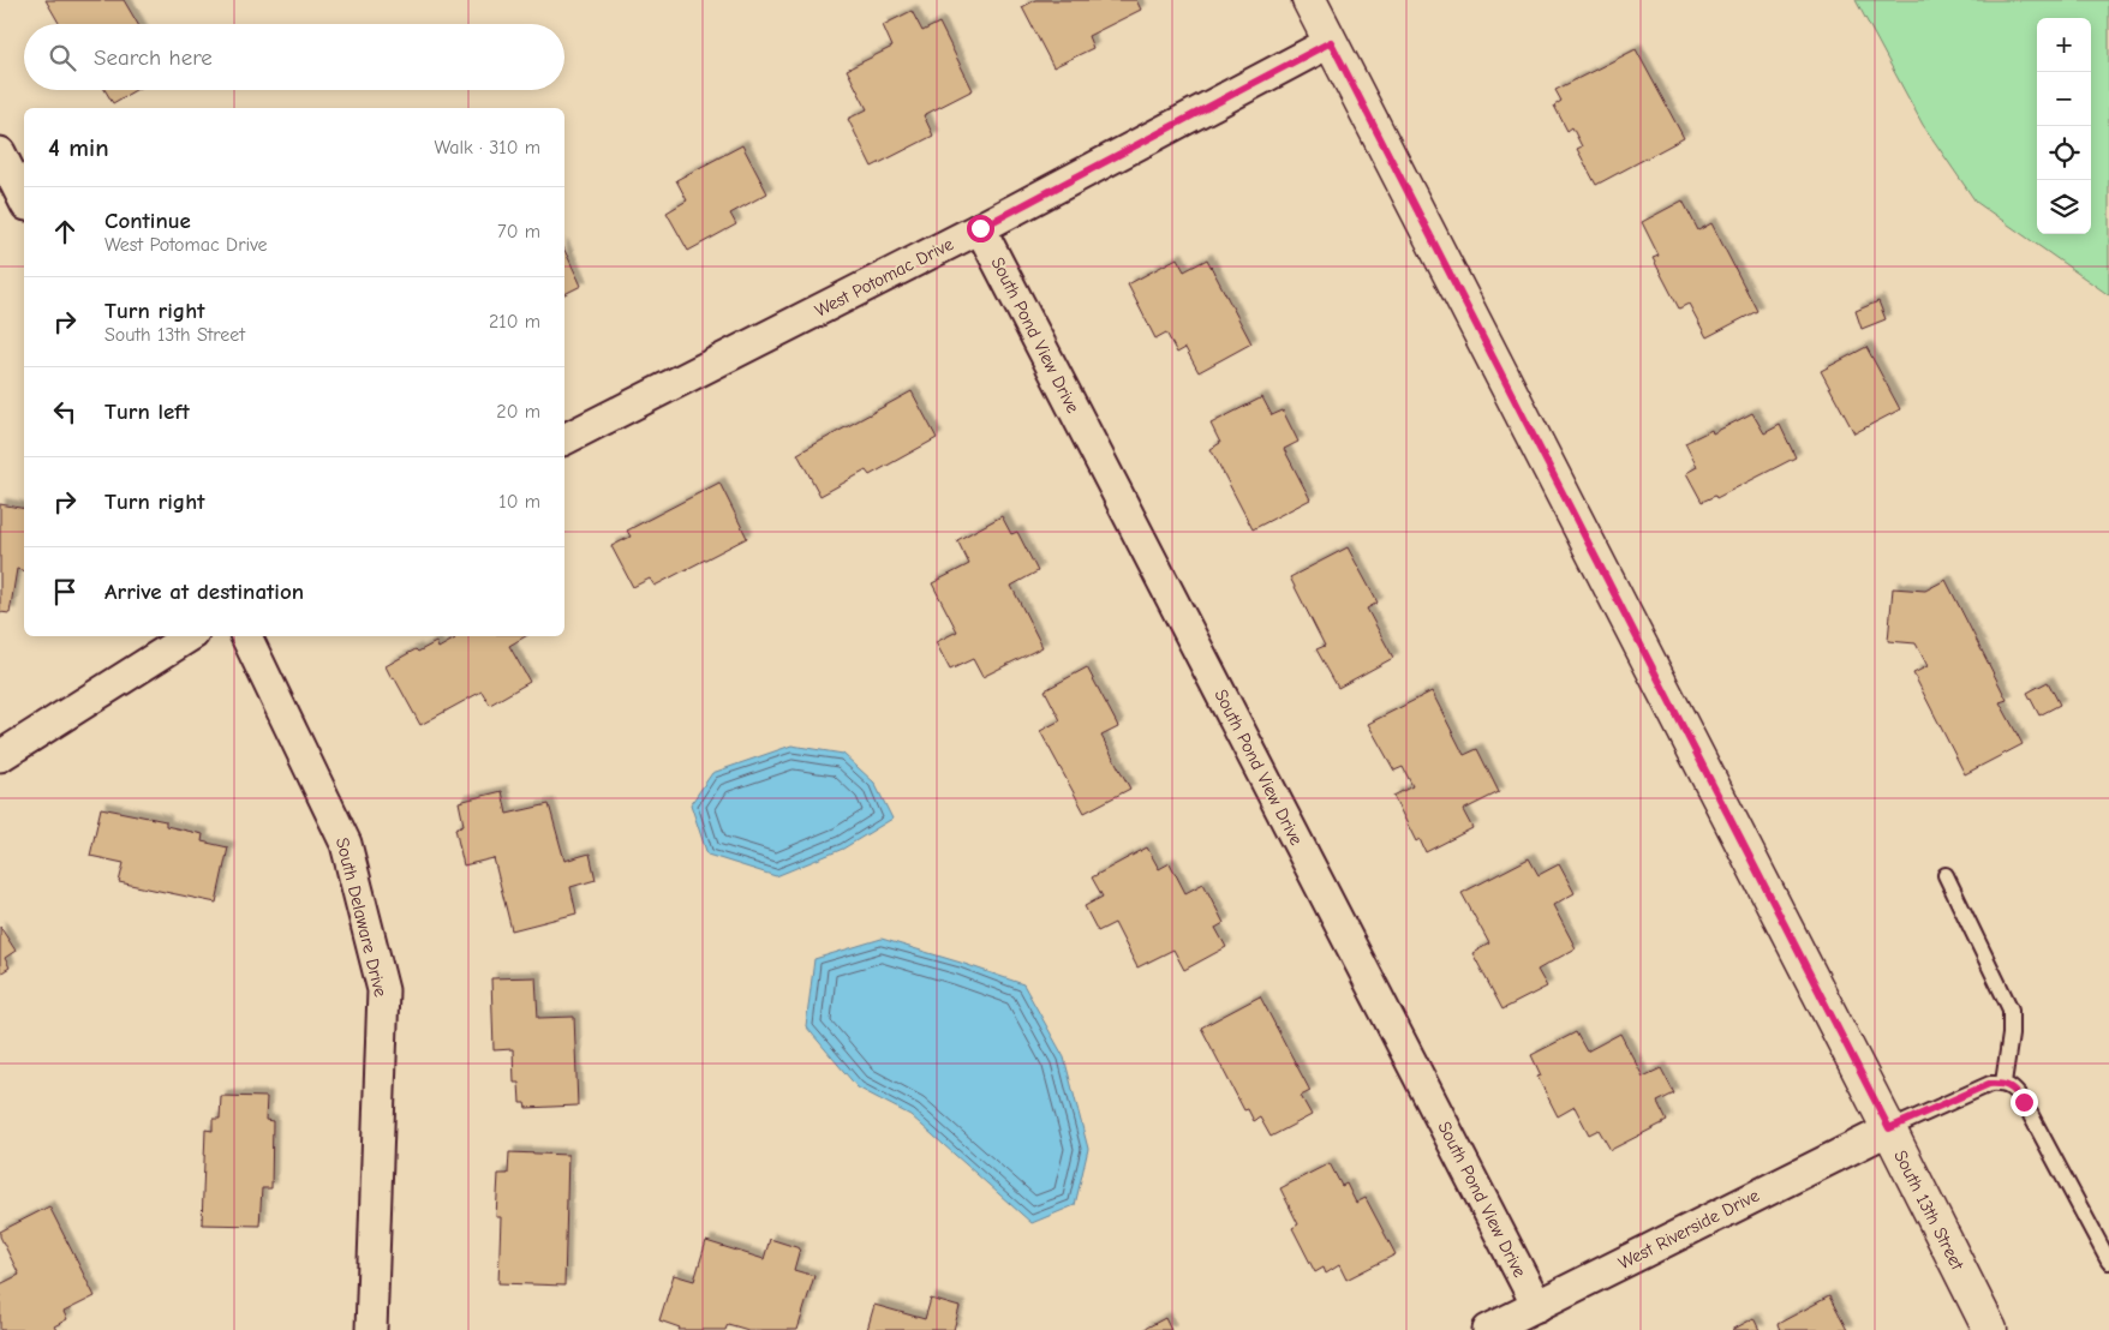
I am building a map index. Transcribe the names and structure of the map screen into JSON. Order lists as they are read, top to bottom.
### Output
{
  "streets": {
    "street": [
      "West Potomac Drive",
      "South Pond View Drive",
      "South Delaware Drive",
      "South 13th Street",
      "West Riverside Drive"
    ]
  },
  "crossings": [
    ["West Potomac Drive", "South Pond View Drive"],
    ["West Potomac Drive", "South 13th Street"],
    ["South Pond View Drive", "West Riverside Drive"],
    ["South 13th Street", "West Riverside Drive"]
  ],
  "page": {
    "map_buttons": ["+", "−"],
    "search": "Search here",
    "heading": ["4 min", "Walk · 310 m"],
    "list": [
      ["Continue", "West Potomac Drive", "70 m"],
      ["Turn right", "South 13th Street", "210 m"],
      ["Turn left", "20 m"],
      ["Turn right", "10 m"],
      "Arrive at destination"
    ]
  }
}
